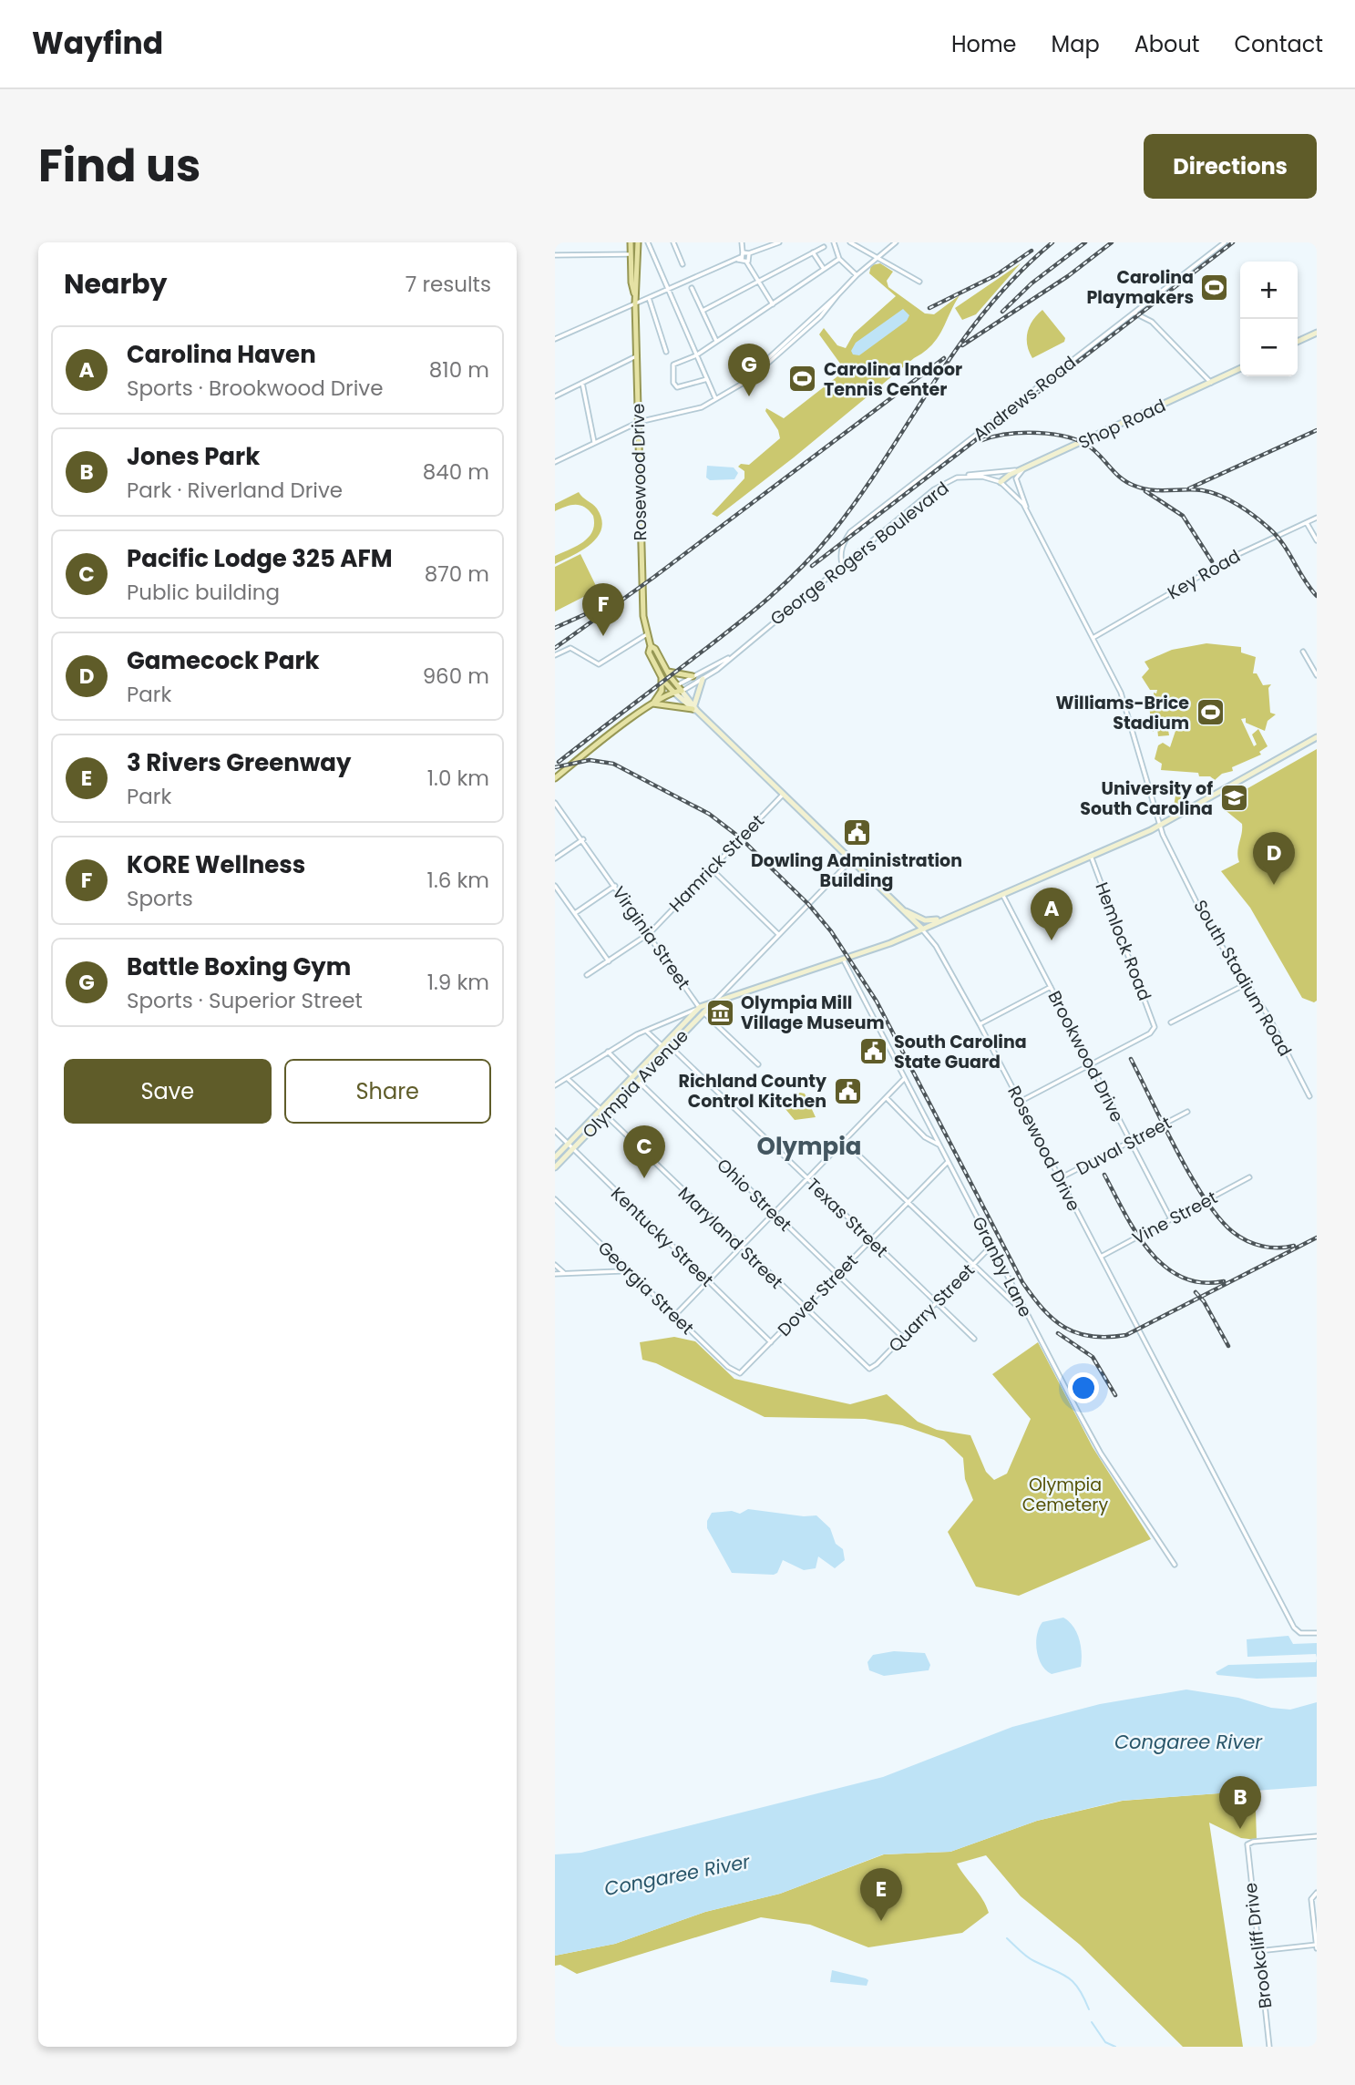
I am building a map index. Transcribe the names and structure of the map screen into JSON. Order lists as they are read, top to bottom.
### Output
{
  "streets": {
    "main road": ["Shop Road", "Rosewood Drive", "Olympia Avenue"],
    "street": [
      "Andrews Road",
      "George Rogers Boulevard",
      "Key Road",
      "Hamrick Street",
      "Virginia Street",
      "Hemlock Road",
      "South Stadium Road",
      "Brookwood Drive",
      "Duval Street",
      "Ohio Street",
      "Texas Street",
      "Vine Street",
      "Kentucky Street",
      "Maryland Street",
      "Granby Lane",
      "Georgia Street",
      "Dover Street",
      "Quarry Street",
      "Brookcliff Drive"
    ]
  },
  "crossings": [
    ["Andrews Road", "George Rogers Boulevard"],
    ["Shop Road", "George Rogers Boulevard"],
    ["Rosewood Drive", "George Rogers Boulevard"],
    ["Rosewood Drive", "Hamrick Street"],
    ["Rosewood Drive", "Olympia Avenue"],
    ["Rosewood Drive", "Duval Street"],
    ["Rosewood Drive", "Vine Street"],
    ["Hamrick Street", "Virginia Street"],
    ["Virginia Street", "Olympia Avenue"],
    ["Hemlock Road", "Brookwood Drive"],
    ["Brookwood Drive", "Duval Street"],
    ["Brookwood Drive", "Vine Street"],
    ["Olympia Avenue", "Ohio Street"],
    ["Olympia Avenue", "Texas Street"],
    ["Olympia Avenue", "Kentucky Street"],
    ["Olympia Avenue", "Maryland Street"],
    ["Ohio Street", "Dover Street"],
    ["Ohio Street", "Quarry Street"],
    ["Texas Street", "Dover Street"],
    ["Texas Street", "Quarry Street"],
    ["Kentucky Street", "Dover Street"],
    ["Maryland Street", "Dover Street"],
    ["Maryland Street", "Quarry Street"],
    ["Granby Lane", "Dover Street"],
    ["Granby Lane", "Quarry Street"],
    ["Georgia Street", "Dover Street"]
  ],
  "districts": ["Olympia"],
  "water": ["Congaree River"],
  "parks": ["Olympia Cemetery"],
  "places": {
    "sports": ["Carolina Playmakers", "Carolina Indoor Tennis Center", "Williams-Brice Stadium"],
    "school or university": ["University of South Carolina"],
    "public building": ["Dowling Administration Building", "South Carolina State Guard", "Richland County Control Kitchen"],
    "museum": ["Olympia Mill Village Museum"]
  },
  "page": {
    "header": "Wayfind",
    "nav": [
      "Home",
      "Map",
      "About",
      "Contact"
    ],
    "title": "Find us",
    "buttons": [
      "Directions",
      ["Save", "Share"]
    ],
    "heading": ["Nearby", "7 results"],
    "map_buttons": ["+", "−"],
    "list": [
      {
        "mark": "A",
        "name": "Carolina Haven",
        "note": "Sports · Brookwood Drive",
        "value": "810 m"
      },
      {
        "mark": "B",
        "name": "Jones Park",
        "note": "Park · Riverland Drive",
        "value": "840 m"
      },
      {
        "mark": "C",
        "name": "Pacific Lodge 325 AFM",
        "note": "Public building",
        "value": "870 m"
      },
      {
        "mark": "D",
        "name": "Gamecock Park",
        "note": "Park",
        "value": "960 m"
      },
      {
        "mark": "E",
        "name": "3 Rivers Greenway",
        "note": "Park",
        "value": "1.0 km"
      },
      {
        "mark": "F",
        "name": "KORE Wellness",
        "note": "Sports",
        "value": "1.6 km"
      },
      {
        "mark": "G",
        "name": "Battle Boxing Gym",
        "note": "Sports · Superior Street",
        "value": "1.9 km"
      }
    ],
    "pins": [
      "G",
      "F",
      "D",
      "A",
      "C",
      "B",
      "E"
    ]
  }
}
